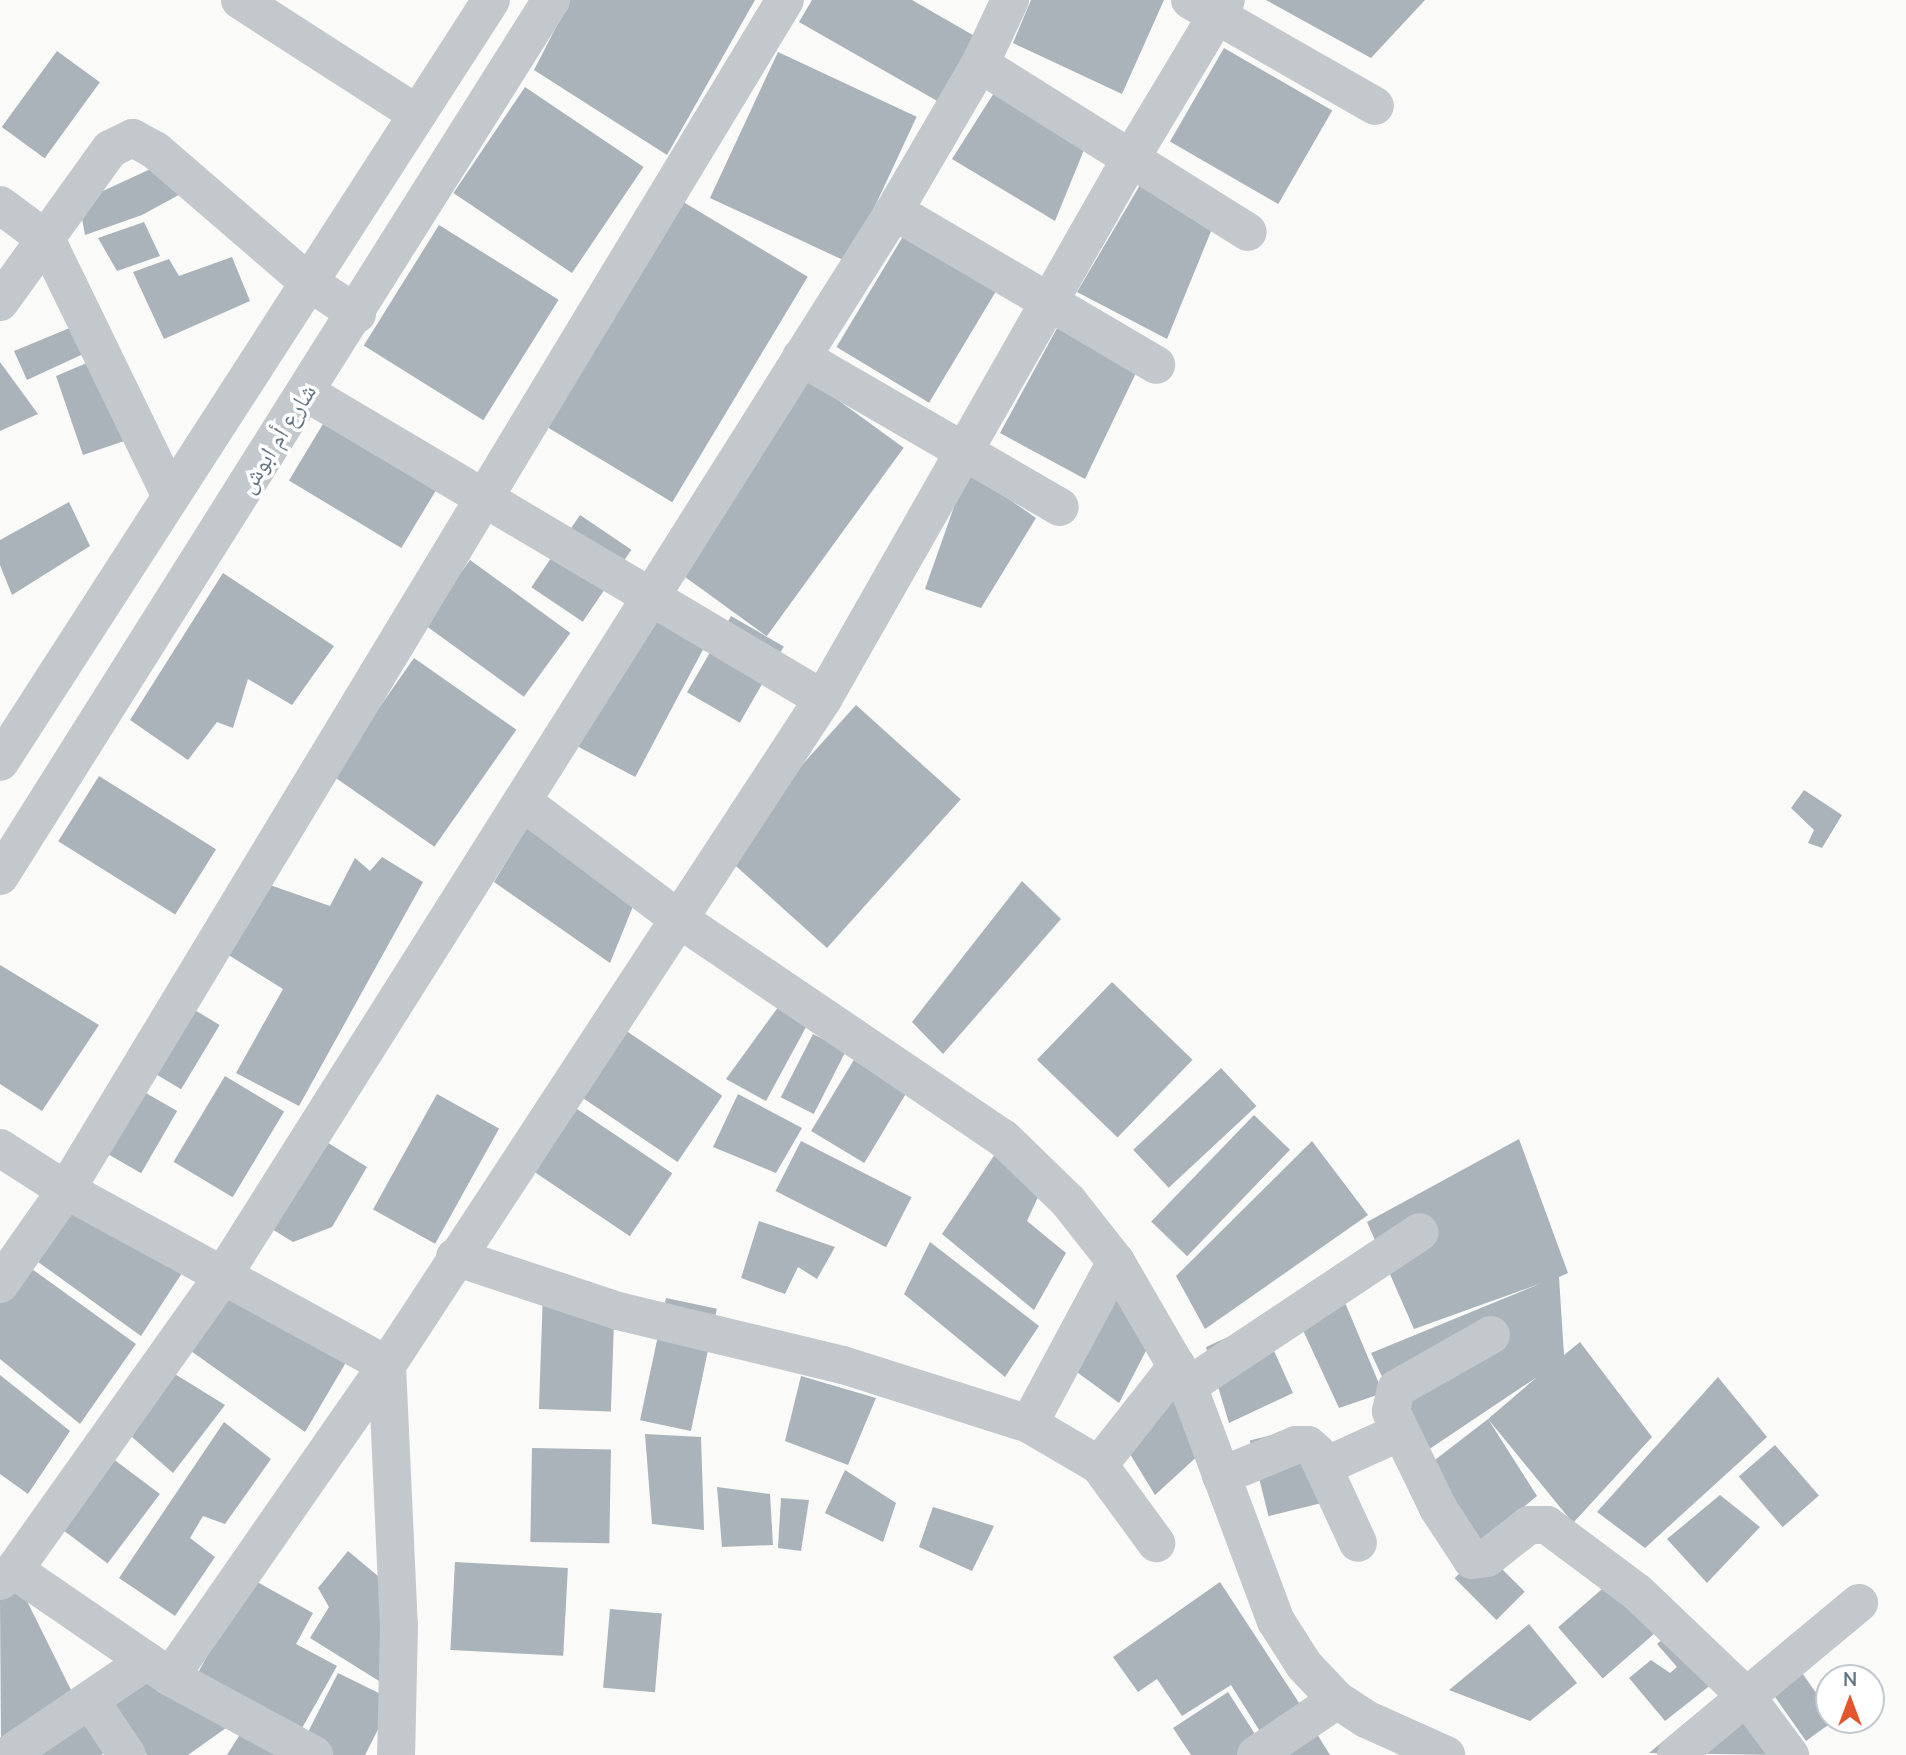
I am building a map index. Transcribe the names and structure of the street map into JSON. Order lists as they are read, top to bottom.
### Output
{
  "streets": {
    "street": ["شارع أم ابوش"]
  },
  "north": "top"
}
